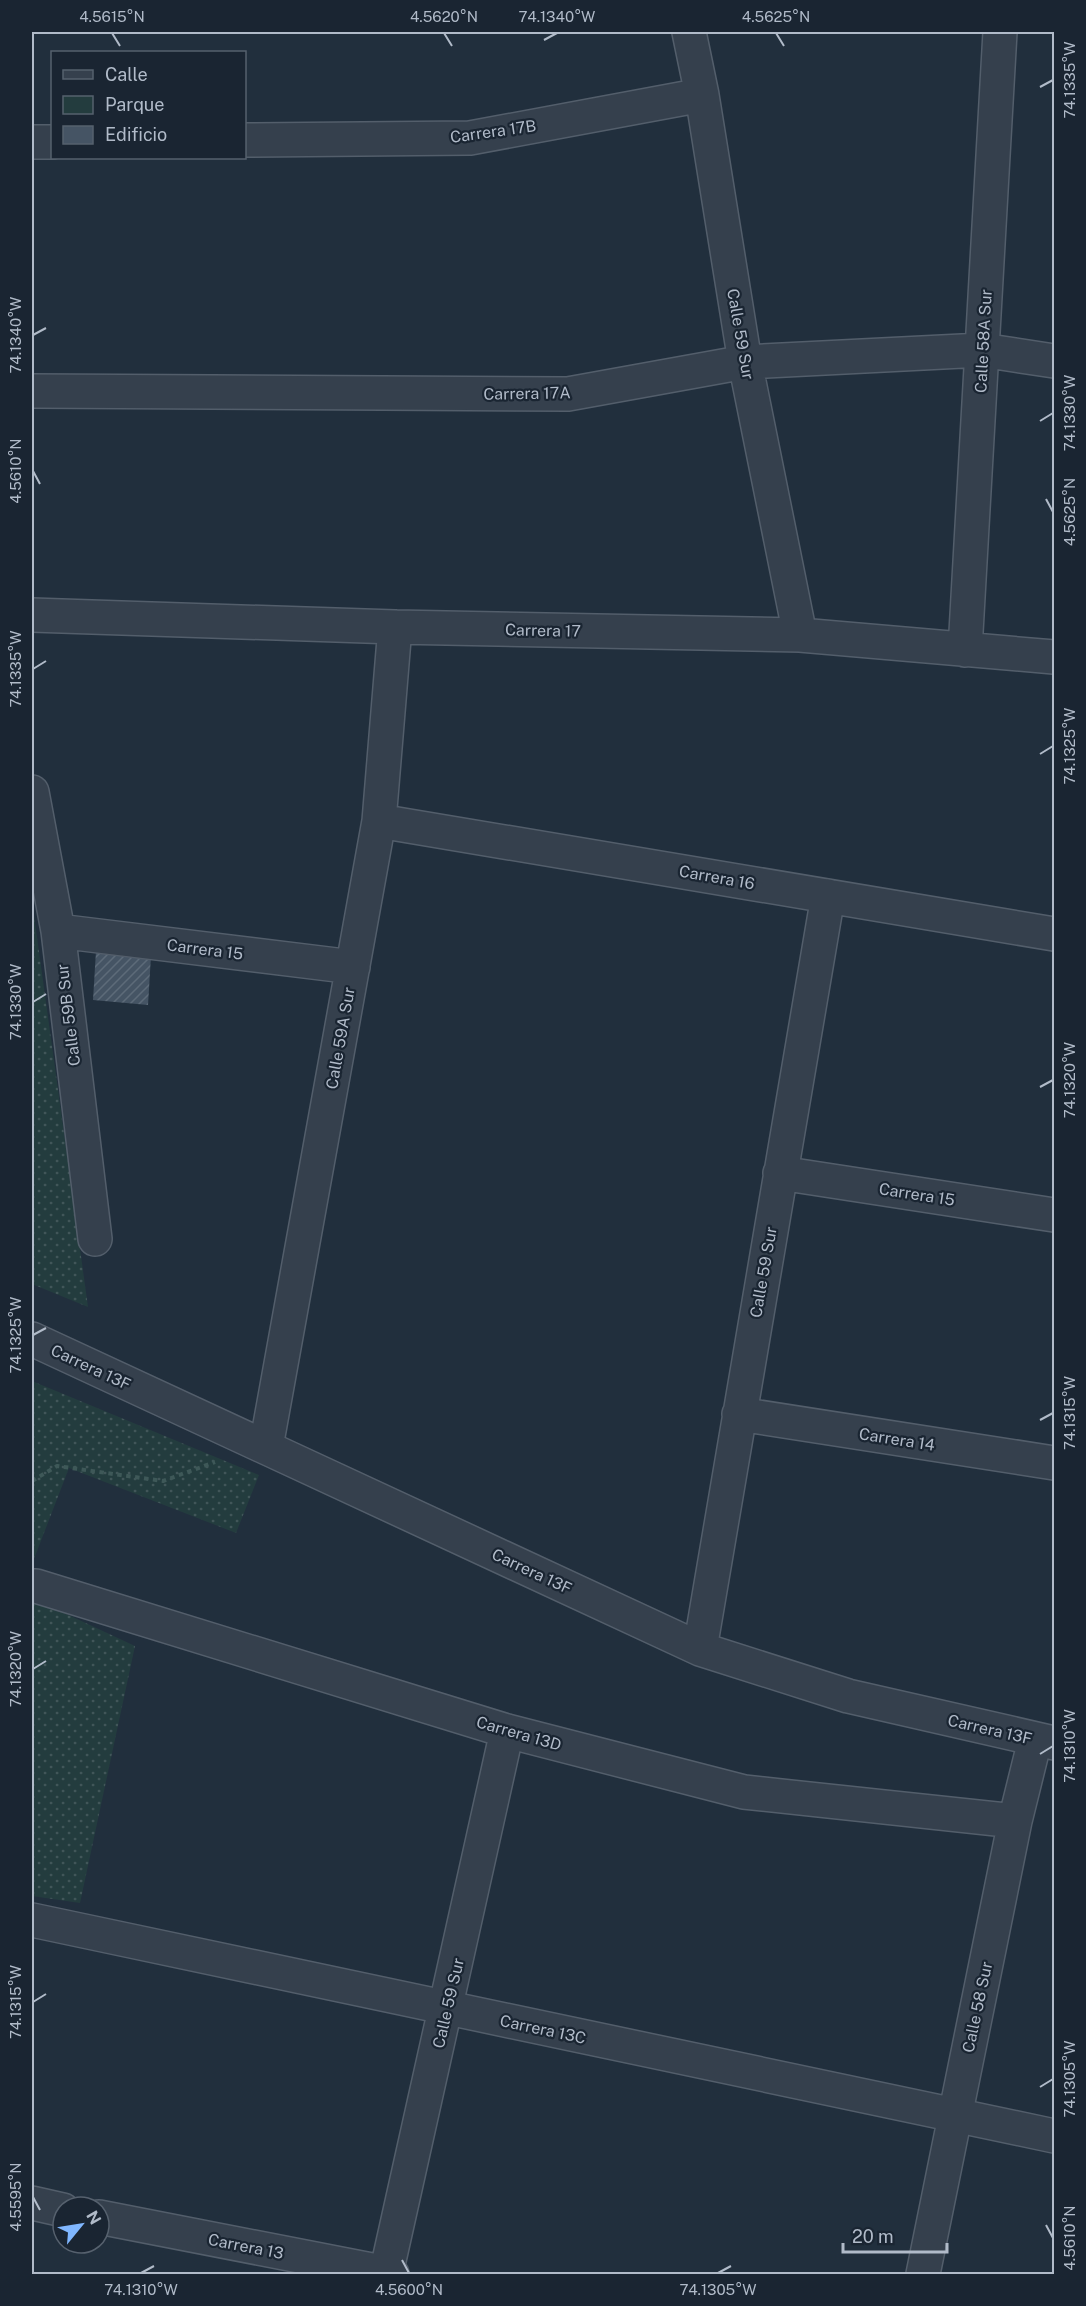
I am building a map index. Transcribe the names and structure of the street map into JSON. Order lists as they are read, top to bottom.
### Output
{
  "streets": {
    "street": [
      "Carrera 17B",
      "Calle 59 Sur",
      "Calle 58A Sur",
      "Carrera 17A",
      "Carrera 17",
      "Carrera 16",
      "Carrera 15",
      "Calle 59B Sur",
      "Calle 59A Sur",
      "Carrera 13F",
      "Carrera 14",
      "Carrera 13D",
      "Calle 58 Sur",
      "Carrera 13C",
      "Carrera 13"
    ]
  },
  "crossings": [
    ["Carrera 17B", "Calle 59 Sur"],
    ["Calle 59 Sur", "Carrera 17A"],
    ["Calle 59 Sur", "Carrera 17"],
    ["Calle 59 Sur", "Carrera 16"],
    ["Calle 59 Sur", "Carrera 15"],
    ["Calle 59 Sur", "Carrera 13F"],
    ["Calle 59 Sur", "Carrera 14"],
    ["Calle 59 Sur", "Carrera 13D"],
    ["Calle 59 Sur", "Carrera 13C"],
    ["Calle 59 Sur", "Carrera 13"],
    ["Calle 58A Sur", "Carrera 17A"],
    ["Calle 58A Sur", "Carrera 17"],
    ["Carrera 17", "Calle 59A Sur"],
    ["Carrera 16", "Calle 59A Sur"],
    ["Carrera 15", "Calle 59B Sur"],
    ["Carrera 15", "Calle 59A Sur"],
    ["Calle 59A Sur", "Carrera 13F"],
    ["Carrera 13F", "Calle 58 Sur"],
    ["Carrera 13D", "Calle 58 Sur"],
    ["Calle 58 Sur", "Carrera 13C"]
  ],
  "legend": ["Calle", "Parque", "Edificio"],
  "scale_bar": "20 m",
  "north": "top right",
  "coordinates": [
    "4.5615°N",
    "4.5620°N",
    "74.1340°W",
    "4.5625°N",
    "74.1335°W",
    "74.1330°W",
    "4.5610°N",
    "74.1325°W",
    "74.1320°W",
    "74.1315°W",
    "74.1310°W",
    "74.1305°W",
    "4.5595°N",
    "4.5600°N"
  ]
}
